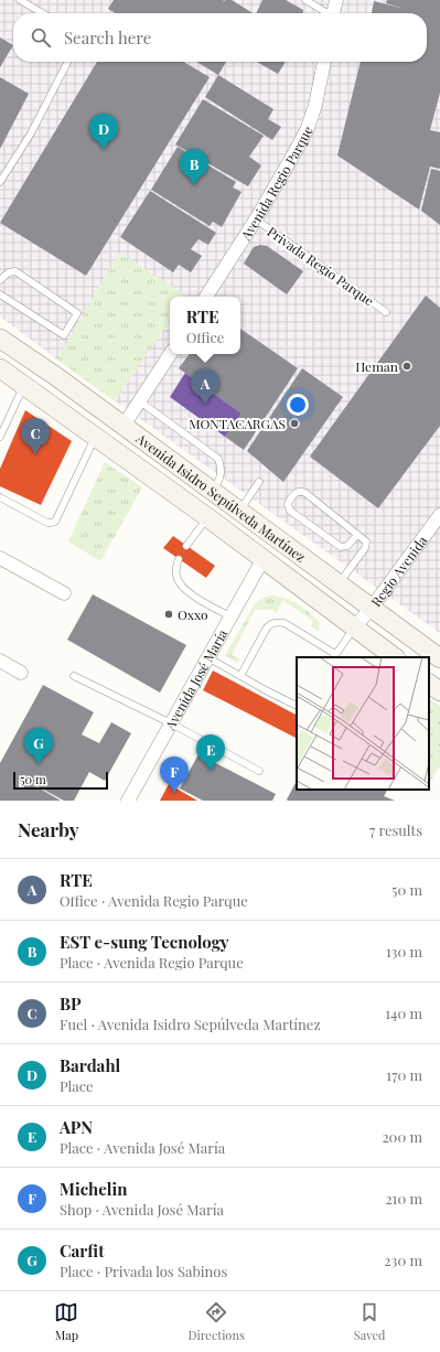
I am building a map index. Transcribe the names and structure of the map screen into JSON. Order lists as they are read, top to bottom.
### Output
{
  "streets": {
    "main road": ["Avenida Isidro Sepúlveda Martínez"],
    "street": ["Avenida Regio Parque", "Regio Avenida", "Avenida José María"],
    "lane": ["Privada Regio Parque"]
  },
  "crossings": [
    ["Avenida Regio Parque", "Privada Regio Parque"],
    ["Avenida Isidro Sepúlveda Martínez", "Regio Avenida"],
    ["Avenida Isidro Sepúlveda Martínez", "Avenida José María"]
  ],
  "places": ["Heman", "MONTACARGAS", "Oxxo"],
  "scale_bar": "50 m",
  "page": {
    "search": "Search here",
    "pins": [
      "D",
      "B",
      "A",
      "C",
      "G",
      "E",
      "F"
    ],
    "popup": ["RTE", "Office"],
    "scale": "50 m",
    "heading": ["Nearby", "7 results"],
    "list": [
      {
        "mark": "A",
        "name": "RTE",
        "note": "Office · Avenida Regio Parque",
        "value": "50 m"
      },
      {
        "mark": "B",
        "name": "EST e-sung Tecnology",
        "note": "Place · Avenida Regio Parque",
        "value": "130 m"
      },
      {
        "mark": "C",
        "name": "BP",
        "note": "Fuel · Avenida Isidro Sepúlveda Martínez",
        "value": "140 m"
      },
      {
        "mark": "D",
        "name": "Bardahl",
        "note": "Place",
        "value": "170 m"
      },
      {
        "mark": "E",
        "name": "APN",
        "note": "Place · Avenida José María",
        "value": "200 m"
      },
      {
        "mark": "F",
        "name": "Michelin",
        "note": "Shop · Avenida José María",
        "value": "210 m"
      },
      {
        "mark": "G",
        "name": "Carfit",
        "note": "Place · Privada los Sabinos",
        "value": "230 m"
      }
    ],
    "nav": ["Map", "Directions", "Saved"]
  }
}
